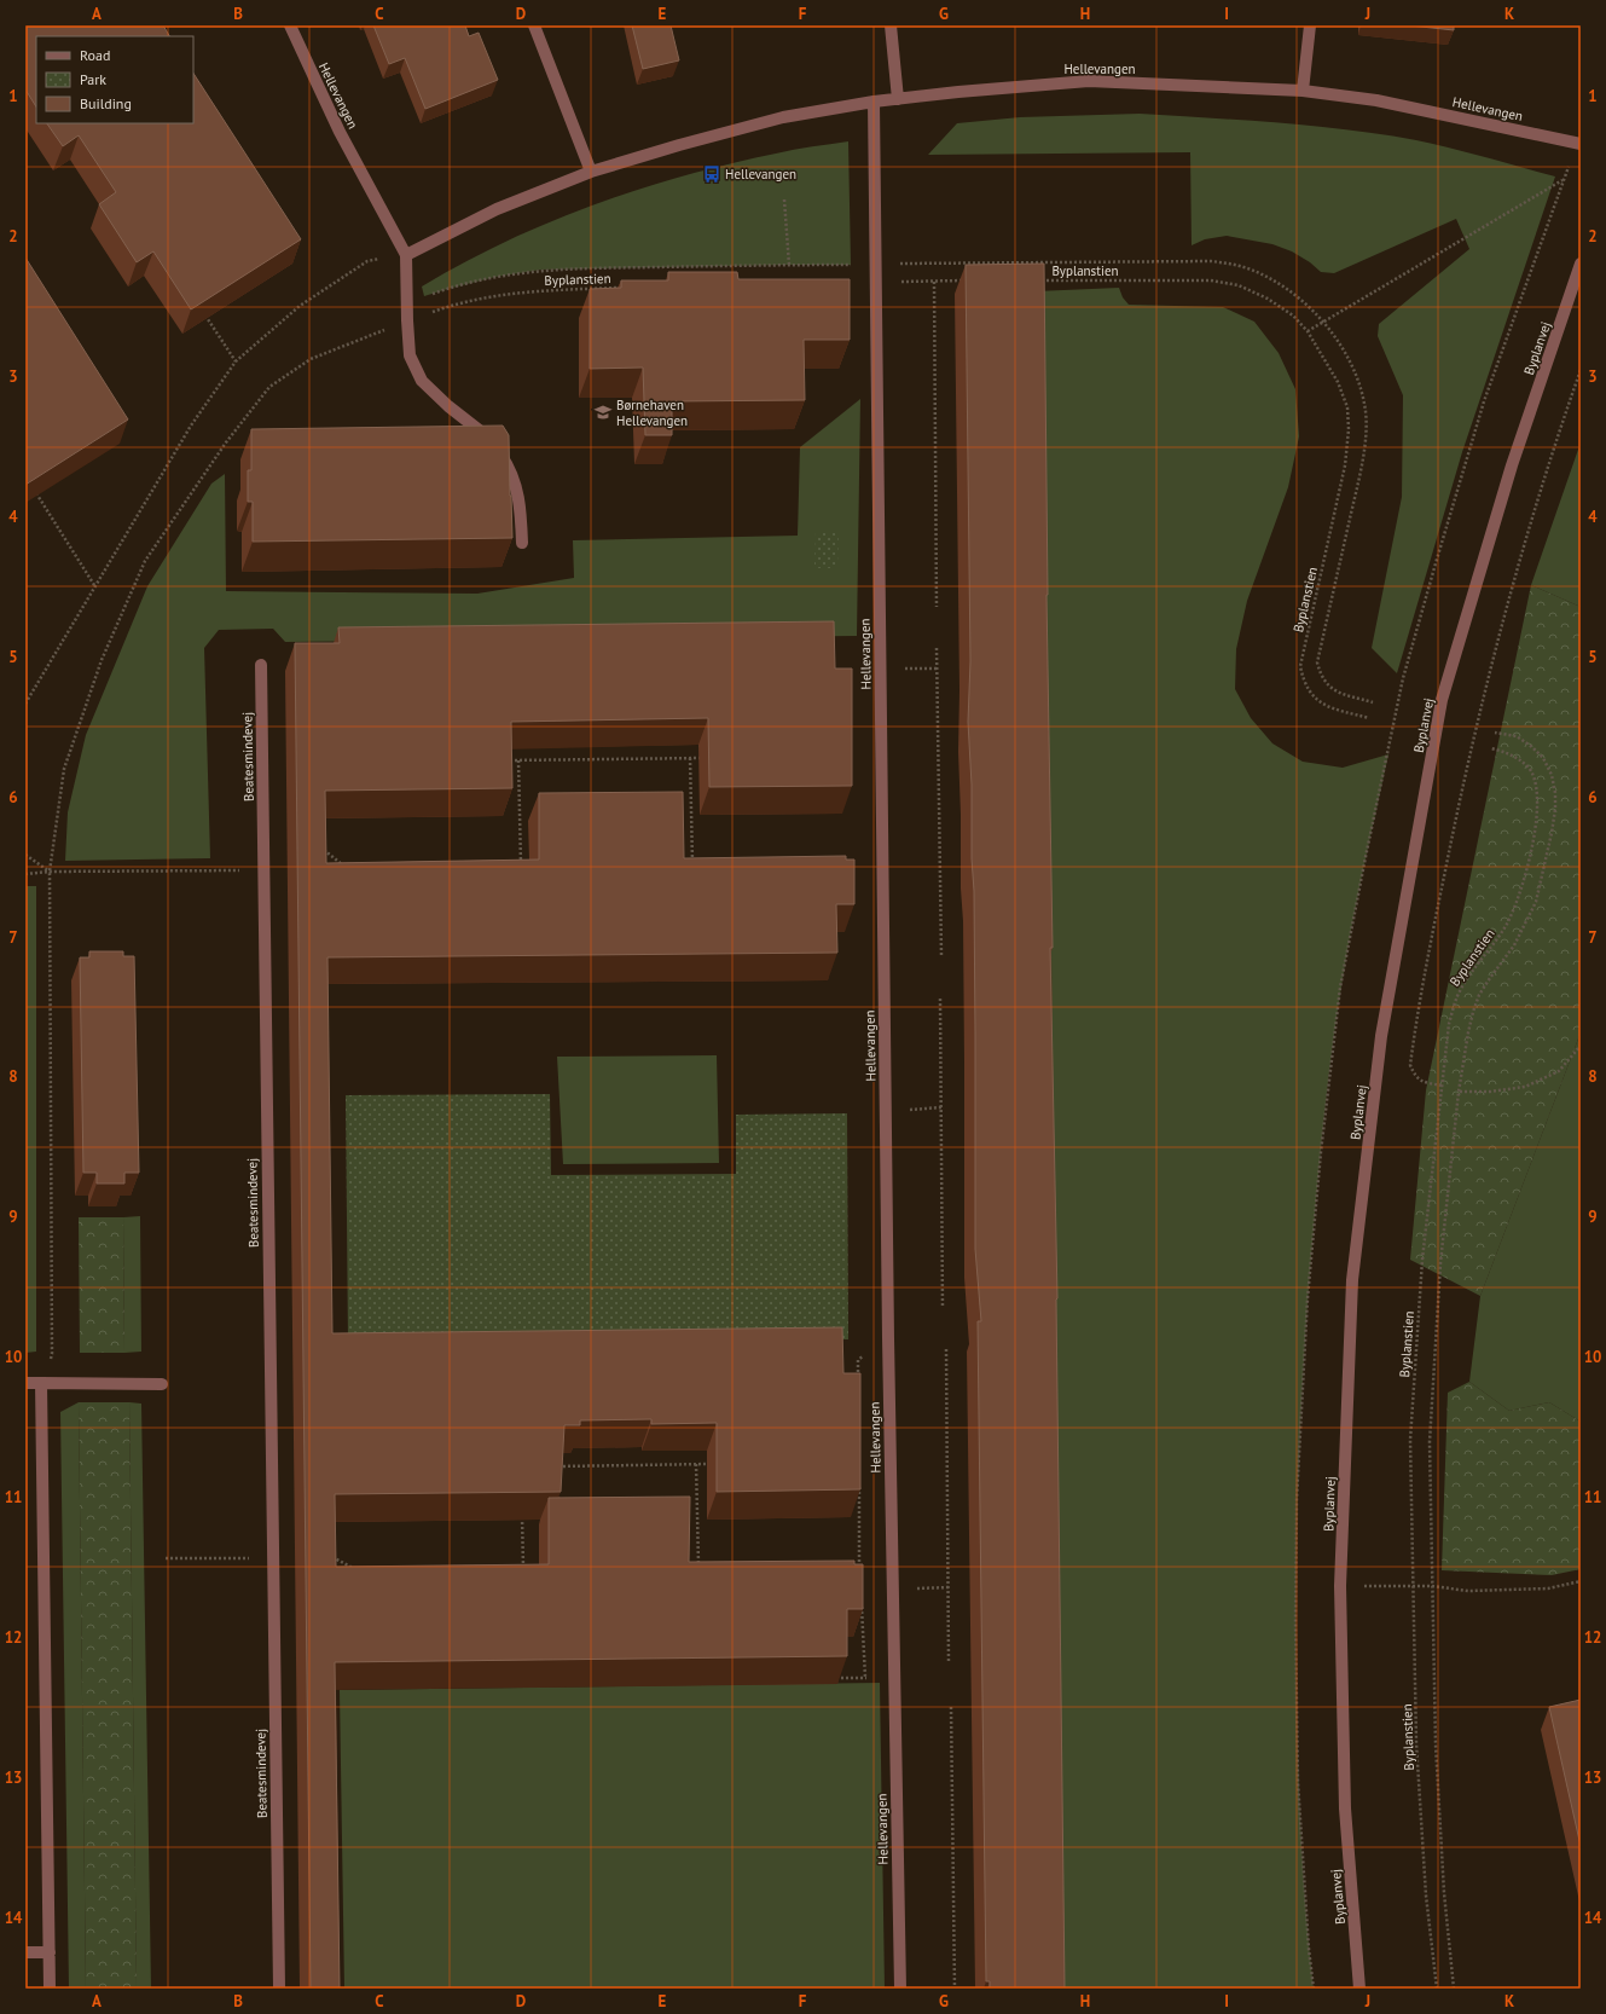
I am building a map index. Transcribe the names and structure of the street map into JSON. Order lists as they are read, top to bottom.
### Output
{
  "streets": {
    "street": ["Hellevangen", "Byplanvej", "Beatesmindevej"],
    "path": ["Byplanstien"]
  },
  "places": {
    "bus stop": ["Hellevangen"],
    "school or university": ["Børnehaven Hellevangen"]
  },
  "legend": ["Road", "Park", "Building"],
  "grid": {
    "columns": [
      "A",
      "B",
      "C",
      "D",
      "E",
      "F",
      "G",
      "H",
      "I",
      "J",
      "K"
    ],
    "rows": [
      "1",
      "2",
      "3",
      "4",
      "5",
      "6",
      "7",
      "8",
      "9",
      "10",
      "11",
      "12",
      "13",
      "14"
    ]
  }
}
